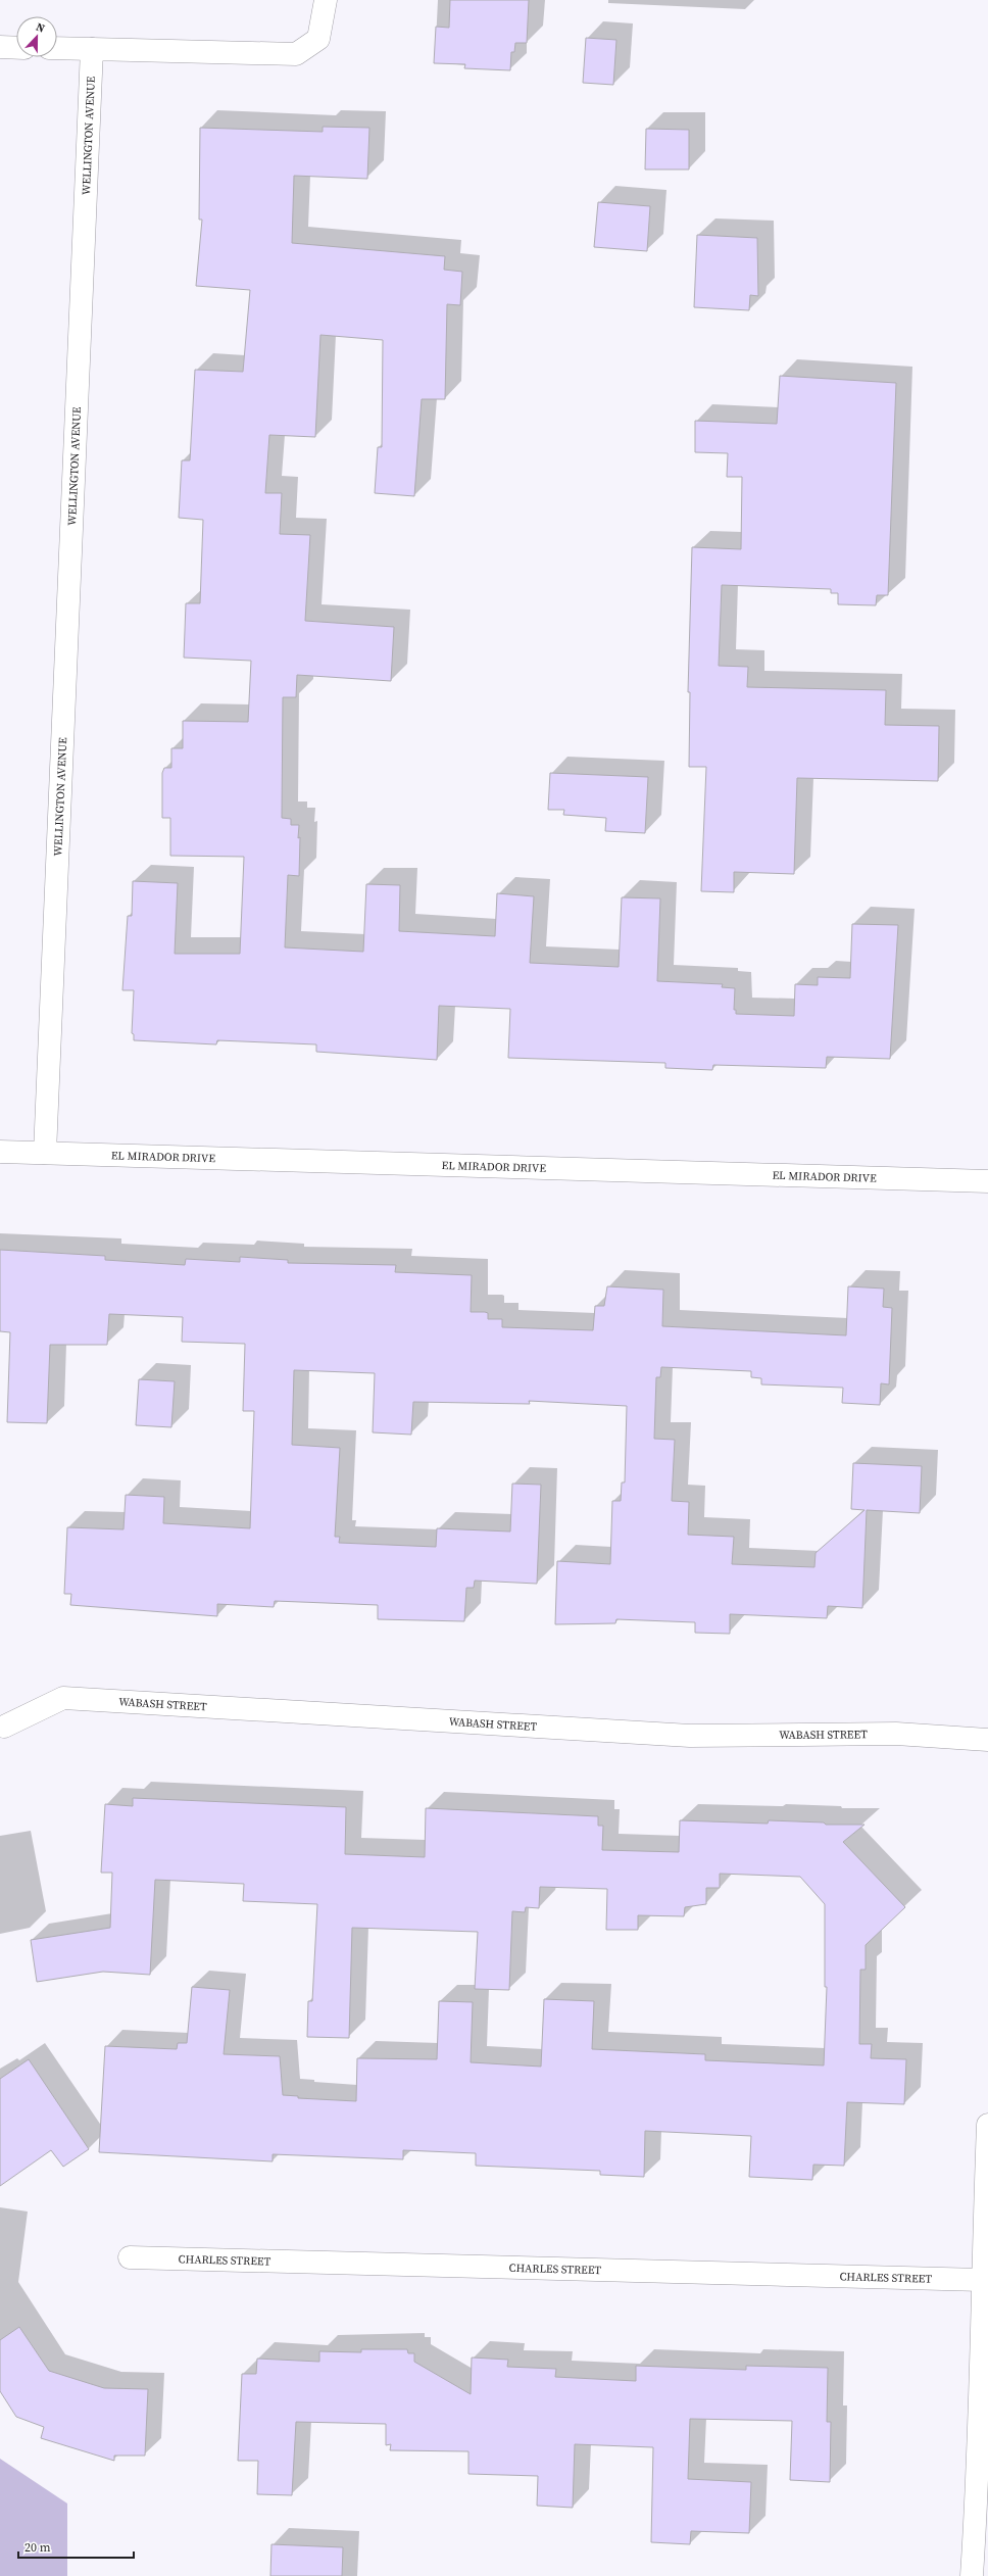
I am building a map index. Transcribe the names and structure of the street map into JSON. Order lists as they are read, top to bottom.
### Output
{
  "streets": {
    "street": [
      "WELLINGTON AVENUE",
      "EL MIRADOR DRIVE",
      "WABASH STREET",
      "CHARLES STREET"
    ]
  },
  "crossings": [
    ["WELLINGTON AVENUE", "EL MIRADOR DRIVE"]
  ],
  "scale_bar": "20 m",
  "north": "top"
}
